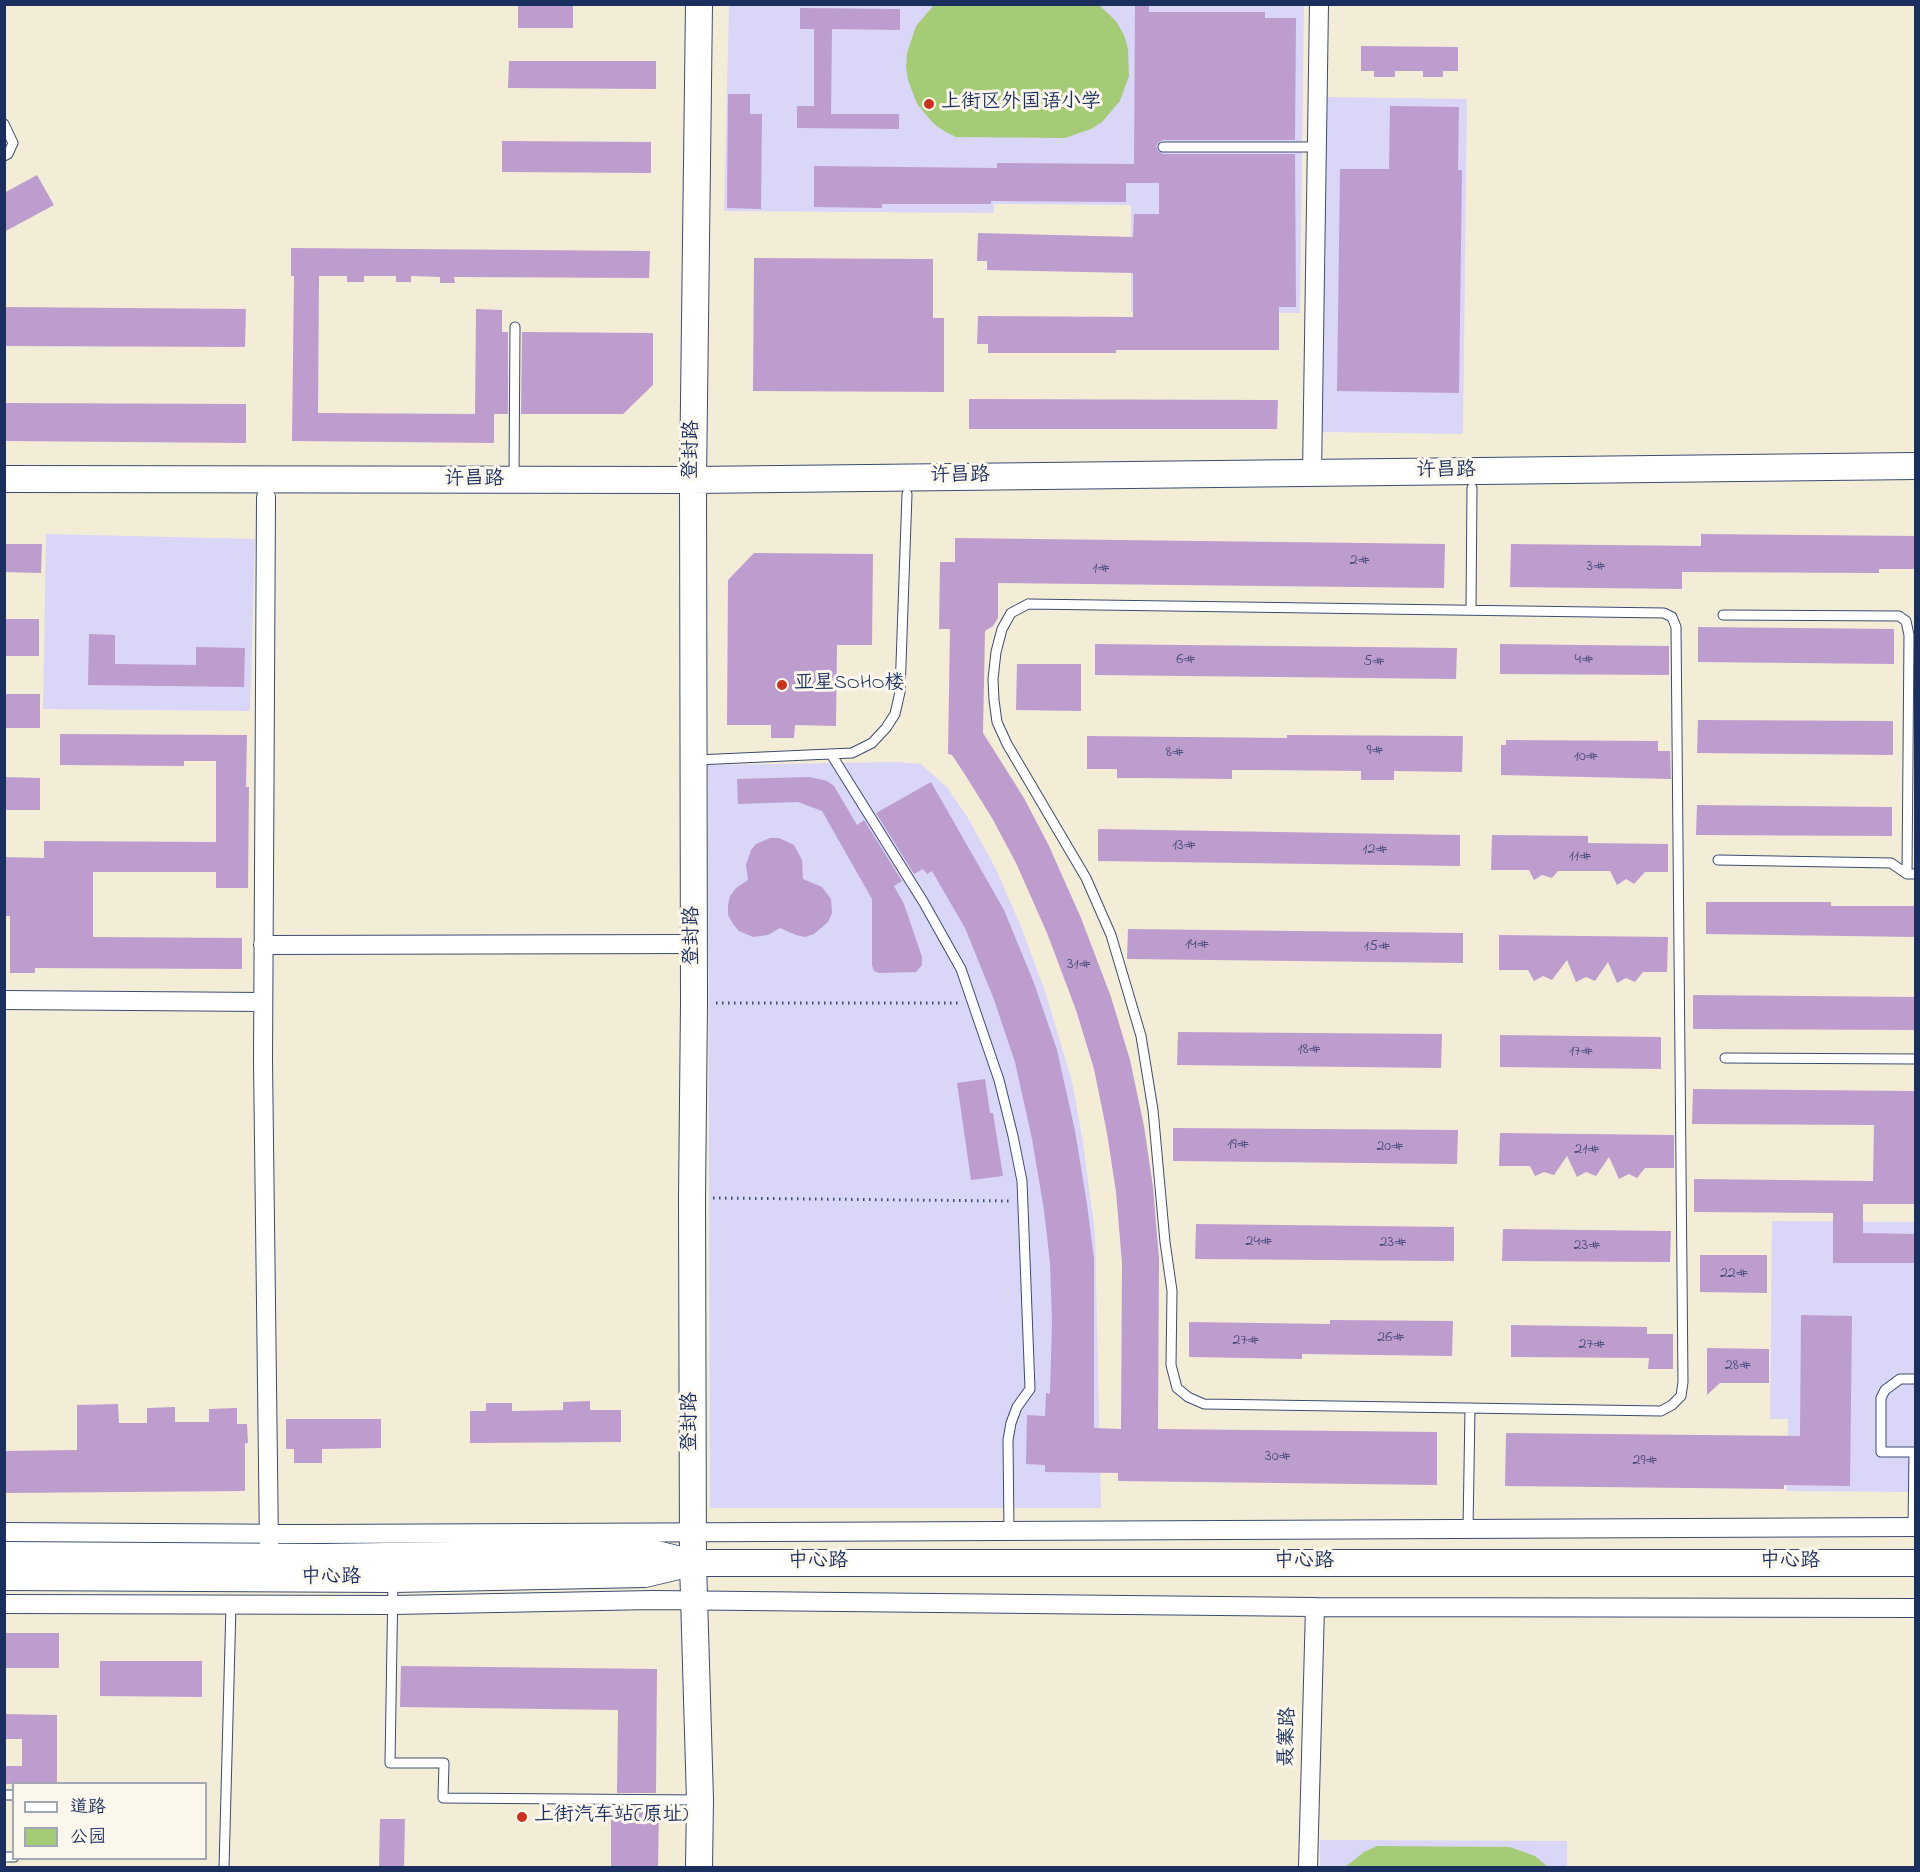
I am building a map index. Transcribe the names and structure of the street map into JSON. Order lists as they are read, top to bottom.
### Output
{
  "streets": {
    "main road": ["登封路", "许昌路", "中心路"],
    "street": ["聂寨路"]
  },
  "crossings": [
    ["登封路", "许昌路"],
    ["登封路", "中心路"]
  ],
  "places": ["上街区外国语小学", "亚星SOHO楼", "上街汽车站(原址)"],
  "house_numbers": [
    "2#",
    "3#",
    "1#",
    "6#",
    "4#",
    "5#",
    "9#",
    "8#",
    "10#",
    "13#",
    "12#",
    "11#",
    "14#",
    "15#",
    "31#",
    "18#",
    "17#",
    "19#",
    "20#",
    "21#",
    "24#",
    "23#",
    "23#",
    "22#",
    "26#",
    "27#",
    "27#",
    "28#",
    "30#",
    "29#"
  ],
  "legend": ["道路", "公园"]
}
